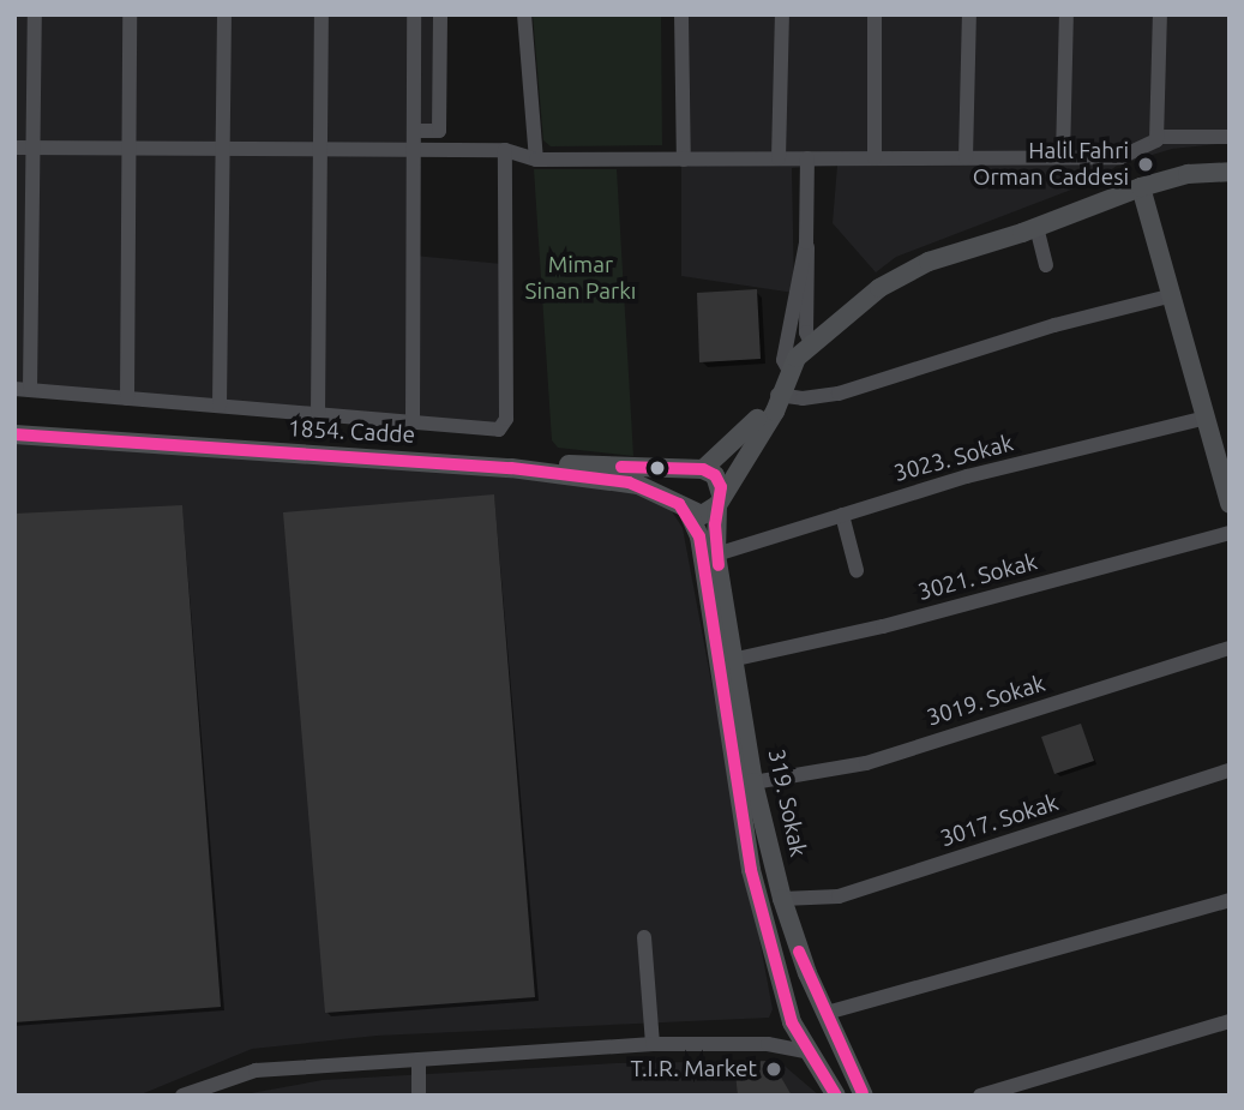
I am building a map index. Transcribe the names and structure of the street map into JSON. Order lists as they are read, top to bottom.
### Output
{
  "streets": {
    "main road": ["1854. Cadde", "319. Sokak"],
    "street": [
      "3023. Sokak",
      "3021. Sokak",
      "3019. Sokak",
      "3017. Sokak"
    ]
  },
  "crossings": [
    ["1854. Cadde", "319. Sokak"],
    ["3023. Sokak", "319. Sokak"],
    ["3021. Sokak", "319. Sokak"],
    ["3019. Sokak", "319. Sokak"],
    ["319. Sokak", "3017. Sokak"]
  ],
  "parks": ["Mimar Sinan Parkı"],
  "places": ["Halil Fahri Orman Caddesi", "T.I.R. Market"]
}
